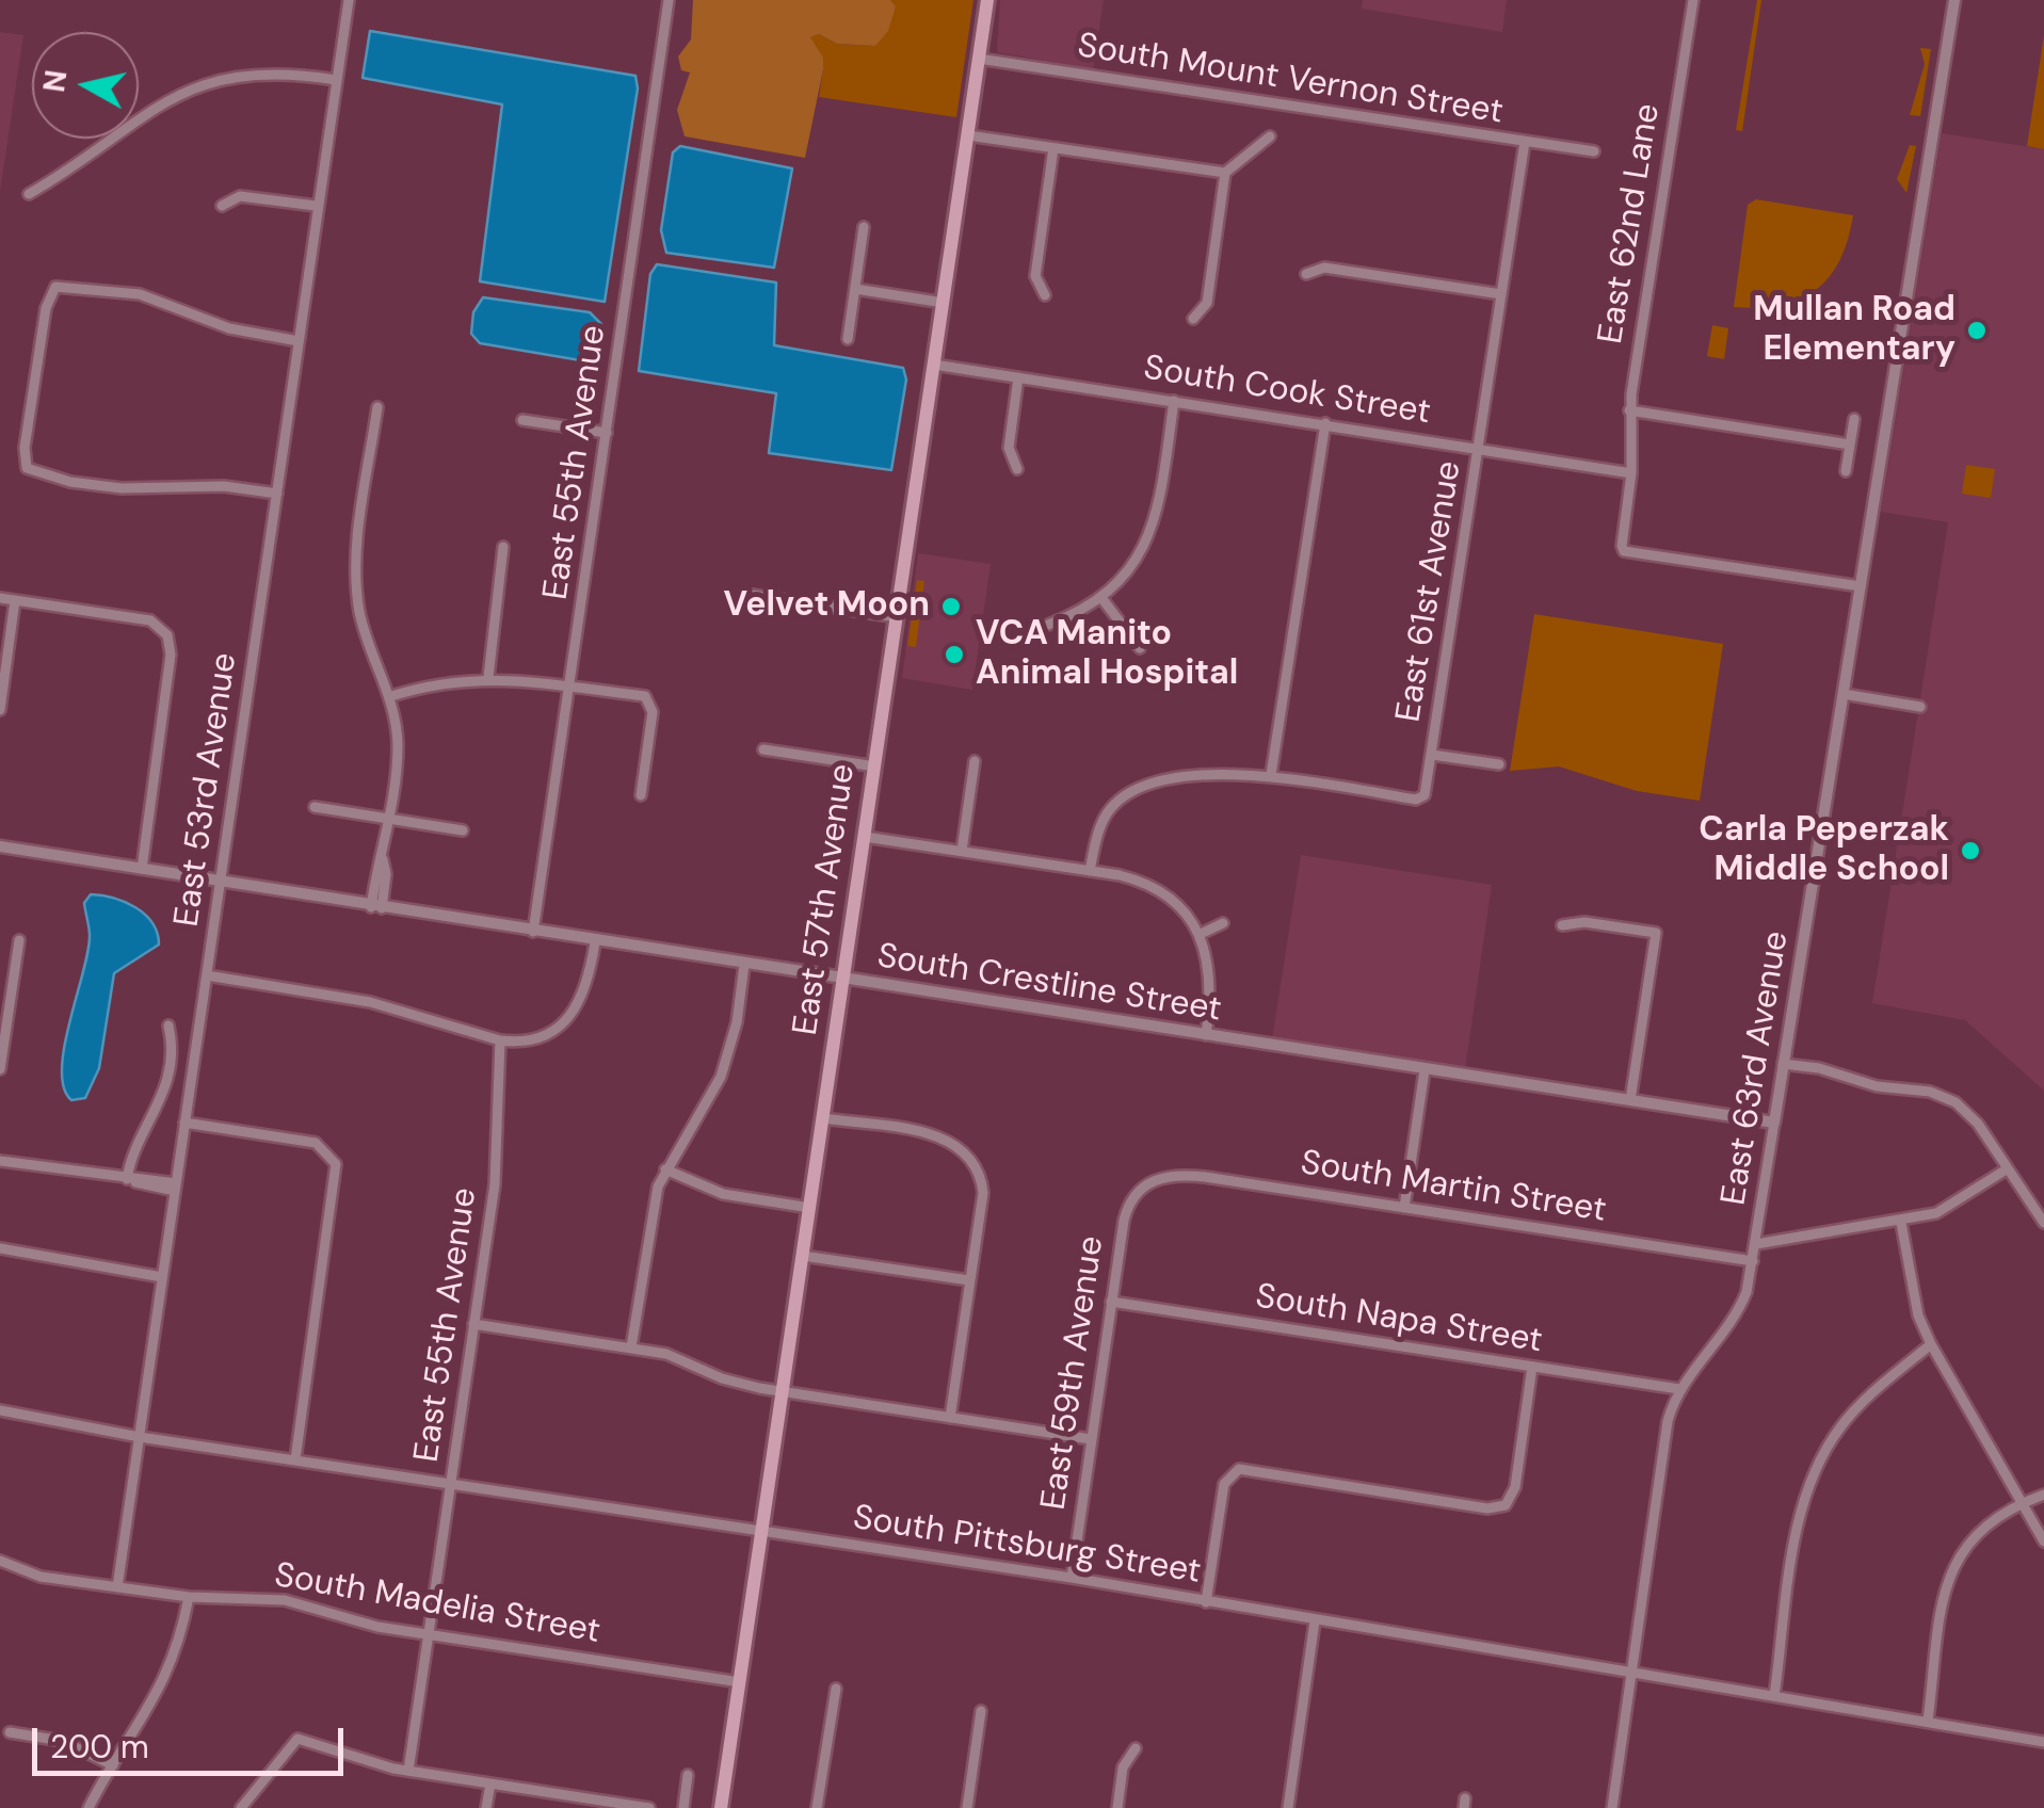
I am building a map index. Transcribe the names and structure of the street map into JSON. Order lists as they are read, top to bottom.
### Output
{
  "streets": {
    "main road": ["East 57th Avenue"],
    "street": [
      "South Mount Vernon Street",
      "East 62nd Lane",
      "South Cook Street",
      "East 55th Avenue",
      "East 61st Avenue",
      "East 53rd Avenue",
      "South Crestline Street",
      "East 63rd Avenue",
      "South Martin Street",
      "South Napa Street",
      "East 59th Avenue",
      "South Pittsburg Street",
      "South Madelia Street"
    ]
  },
  "crossings": [
    ["South Mount Vernon Street", "East 61st Avenue"],
    ["South Mount Vernon Street", "East 57th Avenue"],
    ["East 62nd Lane", "South Cook Street"],
    ["East 62nd Lane", "East 63rd Avenue"],
    ["South Cook Street", "East 61st Avenue"],
    ["South Cook Street", "East 57th Avenue"],
    ["East 55th Avenue", "South Crestline Street"],
    ["East 55th Avenue", "South Pittsburg Street"],
    ["East 55th Avenue", "South Madelia Street"],
    ["East 53rd Avenue", "South Crestline Street"],
    ["East 53rd Avenue", "South Pittsburg Street"],
    ["East 53rd Avenue", "South Madelia Street"],
    ["East 57th Avenue", "South Crestline Street"],
    ["East 57th Avenue", "South Pittsburg Street"],
    ["East 57th Avenue", "South Madelia Street"],
    ["South Crestline Street", "East 63rd Avenue"],
    ["East 63rd Avenue", "South Martin Street"],
    ["East 63rd Avenue", "South Napa Street"],
    ["East 63rd Avenue", "South Pittsburg Street"],
    ["South Martin Street", "East 59th Avenue"],
    ["South Napa Street", "East 59th Avenue"],
    ["East 59th Avenue", "South Pittsburg Street"]
  ],
  "places": [
    "Mullan Road Elementary",
    "Velvet Moon",
    "VCA Manito Animal Hospital",
    "Carla Peperzak Middle School"
  ],
  "scale_bar": "200 m",
  "north": "left"
}
